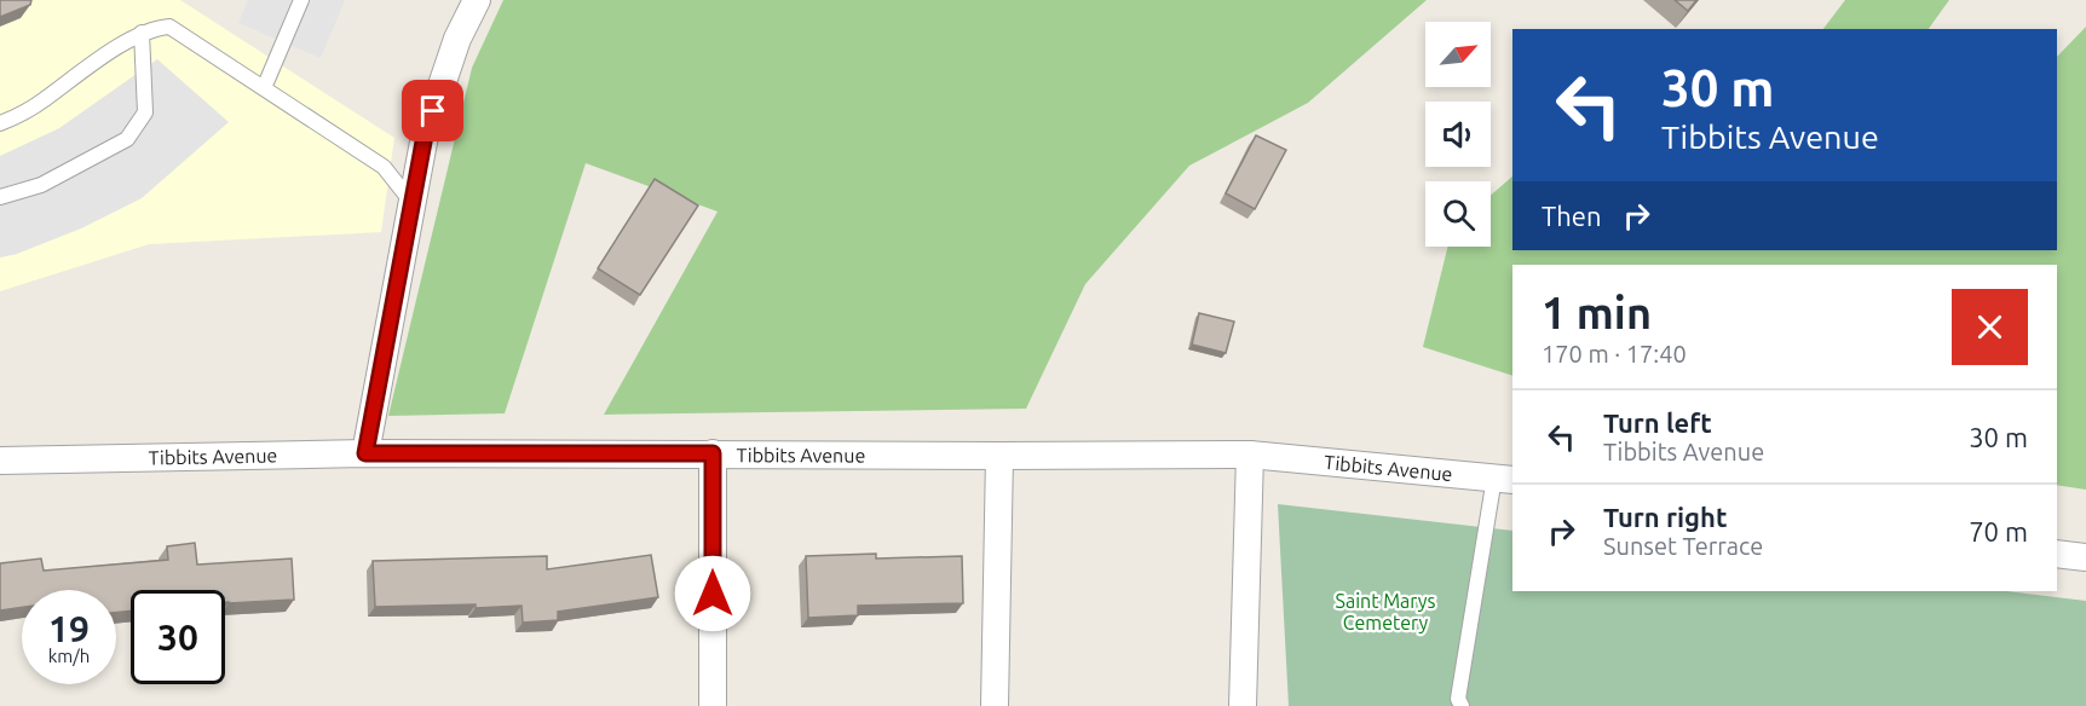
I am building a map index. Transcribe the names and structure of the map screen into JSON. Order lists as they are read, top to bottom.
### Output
{
  "streets": {
    "street": ["Tibbits Avenue"]
  },
  "parks": ["Saint Marys Cemetery"],
  "north": "top right",
  "page": {
    "turn": ["30 m", "Tibbits Avenue"],
    "then": "Then",
    "heading": ["1 min", "170 m · 17:40"],
    "list": [
      {
        "name": "Turn left",
        "note": "Tibbits Avenue",
        "value": "30 m"
      },
      {
        "name": "Turn right",
        "note": "Sunset Terrace",
        "value": "70 m"
      }
    ],
    "speed": "19 km/h",
    "limit": "30"
  }
}
